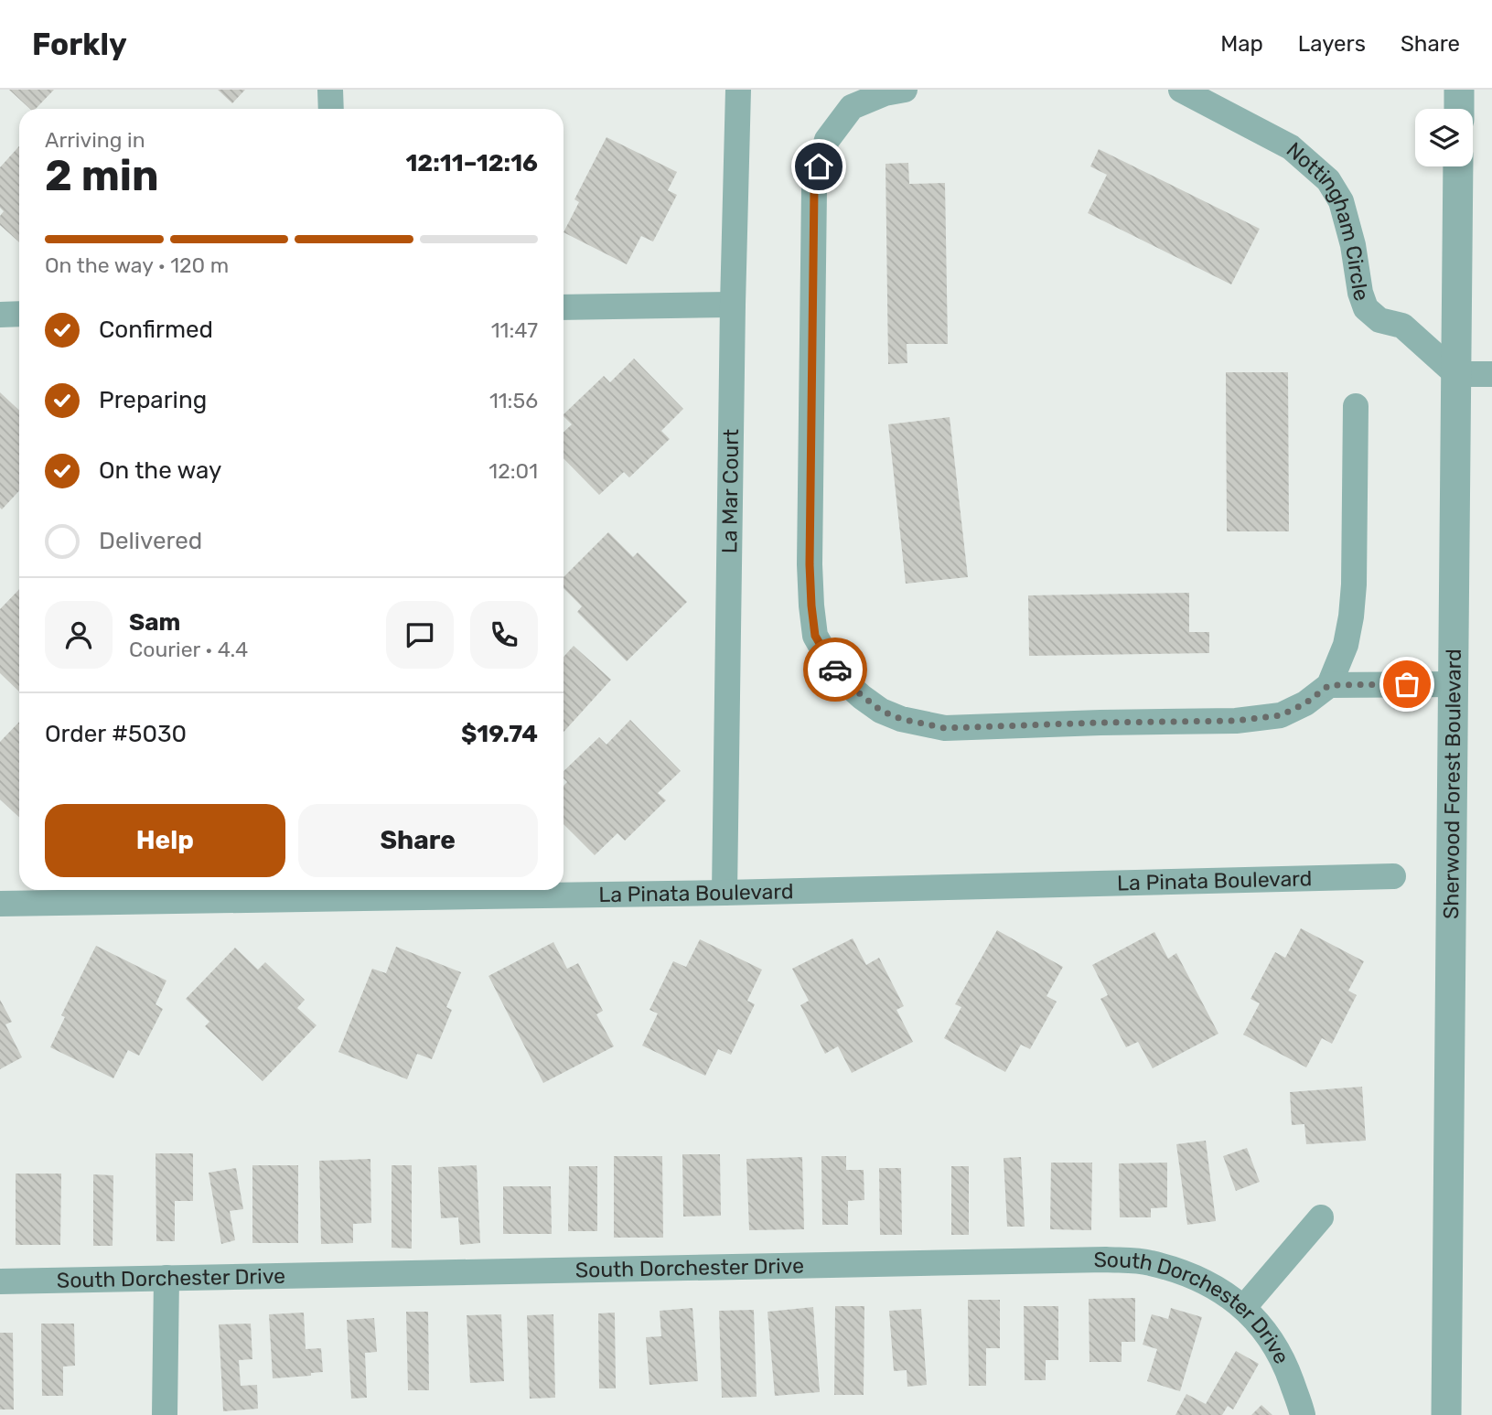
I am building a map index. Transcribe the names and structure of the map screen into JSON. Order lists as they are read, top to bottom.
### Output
{
  "streets": {
    "street": [
      "Nottingham Circle",
      "La Mar Court",
      "Sherwood Forest Boulevard",
      "La Pinata Boulevard",
      "South Dorchester Drive"
    ]
  },
  "crossings": [
    ["Nottingham Circle", "Sherwood Forest Boulevard"],
    ["La Mar Court", "La Pinata Boulevard"]
  ],
  "page": {
    "header": "Forkly",
    "nav": ["Map", "Layers", "Share"],
    "heading": ["2 min", "Arriving in", "12:11–12:16"],
    "panel": [
      "Sam",
      "Courier · 4.4",
      "Order #5030",
      "$19.74"
    ],
    "bar": "On the way · 120 m",
    "list": [
      ["Confirmed", "11:47"],
      ["Preparing", "11:56"],
      ["On the way", "12:01"],
      "Delivered"
    ],
    "buttons": ["Help", "Share"]
  }
}
